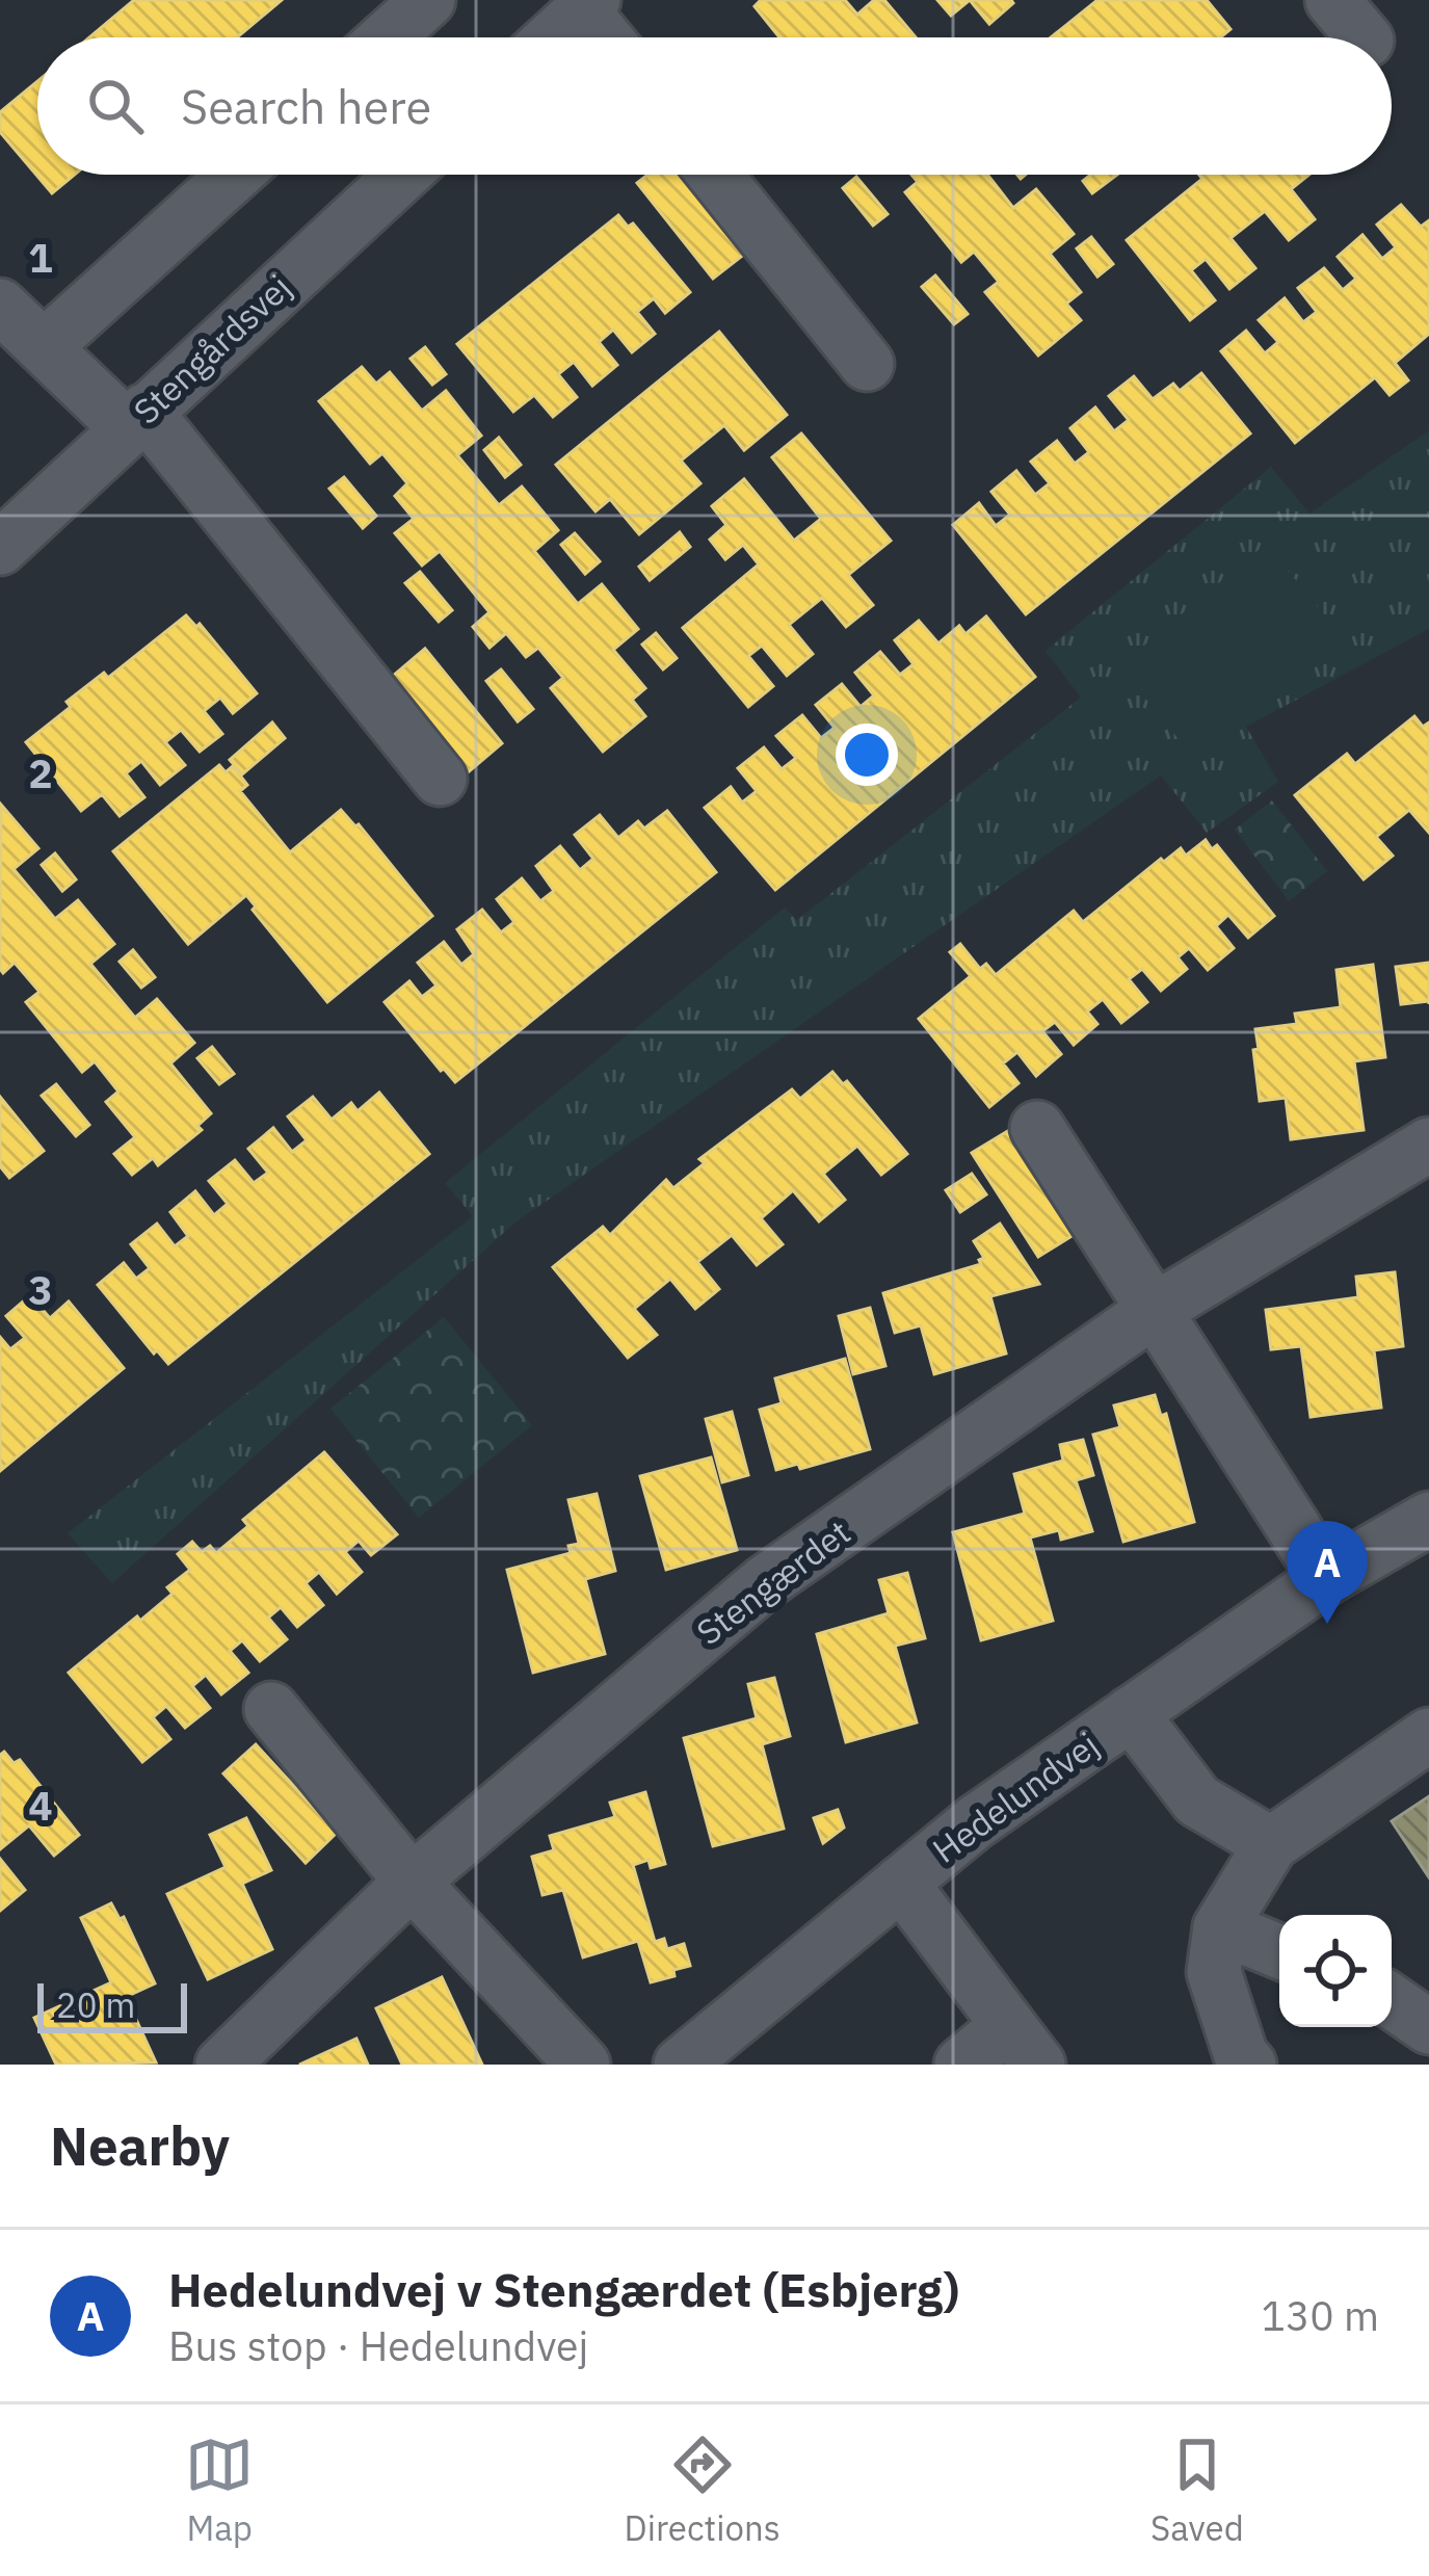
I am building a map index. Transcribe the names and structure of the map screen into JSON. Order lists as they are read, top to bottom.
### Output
{
  "streets": {
    "street": ["Stengårdsvej", "Stengærdet", "Hedelundvej"]
  },
  "scale_bar": "20 m",
  "page": {
    "search": "Search here",
    "pins": "A",
    "scale": "20 m",
    "heading": "Nearby",
    "list": [
      {
        "mark": "A",
        "name": "Hedelundvej v Stengærdet (Esbjerg)",
        "note": "Bus stop · Hedelundvej",
        "value": "130 m"
      }
    ],
    "nav": ["Map", "Directions", "Saved"]
  },
  "grid": {
    "rows": [
      "1",
      "2",
      "3",
      "4"
    ]
  }
}
